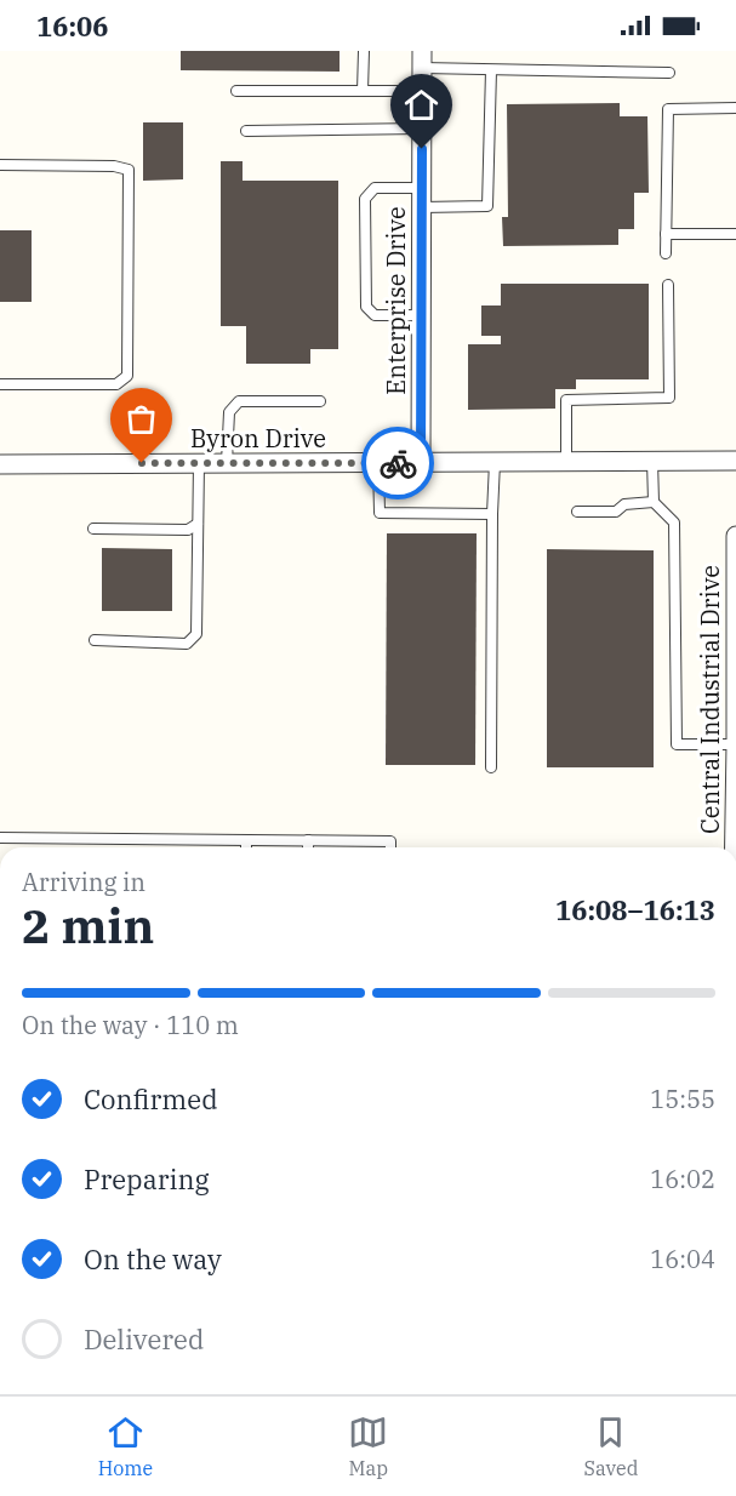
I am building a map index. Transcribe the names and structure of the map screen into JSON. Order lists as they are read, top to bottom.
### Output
{
  "streets": {
    "street": ["Enterprise Drive", "Byron Drive", "Central Industrial Drive"]
  },
  "crossings": [
    ["Enterprise Drive", "Byron Drive"]
  ],
  "page": {
    "status": "16:06",
    "heading": ["2 min", "Arriving in", "16:08–16:13"],
    "bar": "On the way · 110 m",
    "list": [
      ["Confirmed", "15:55"],
      ["Preparing", "16:02"],
      ["On the way", "16:04"],
      "Delivered"
    ],
    "tabs": ["Home", "Map", "Saved"]
  }
}
